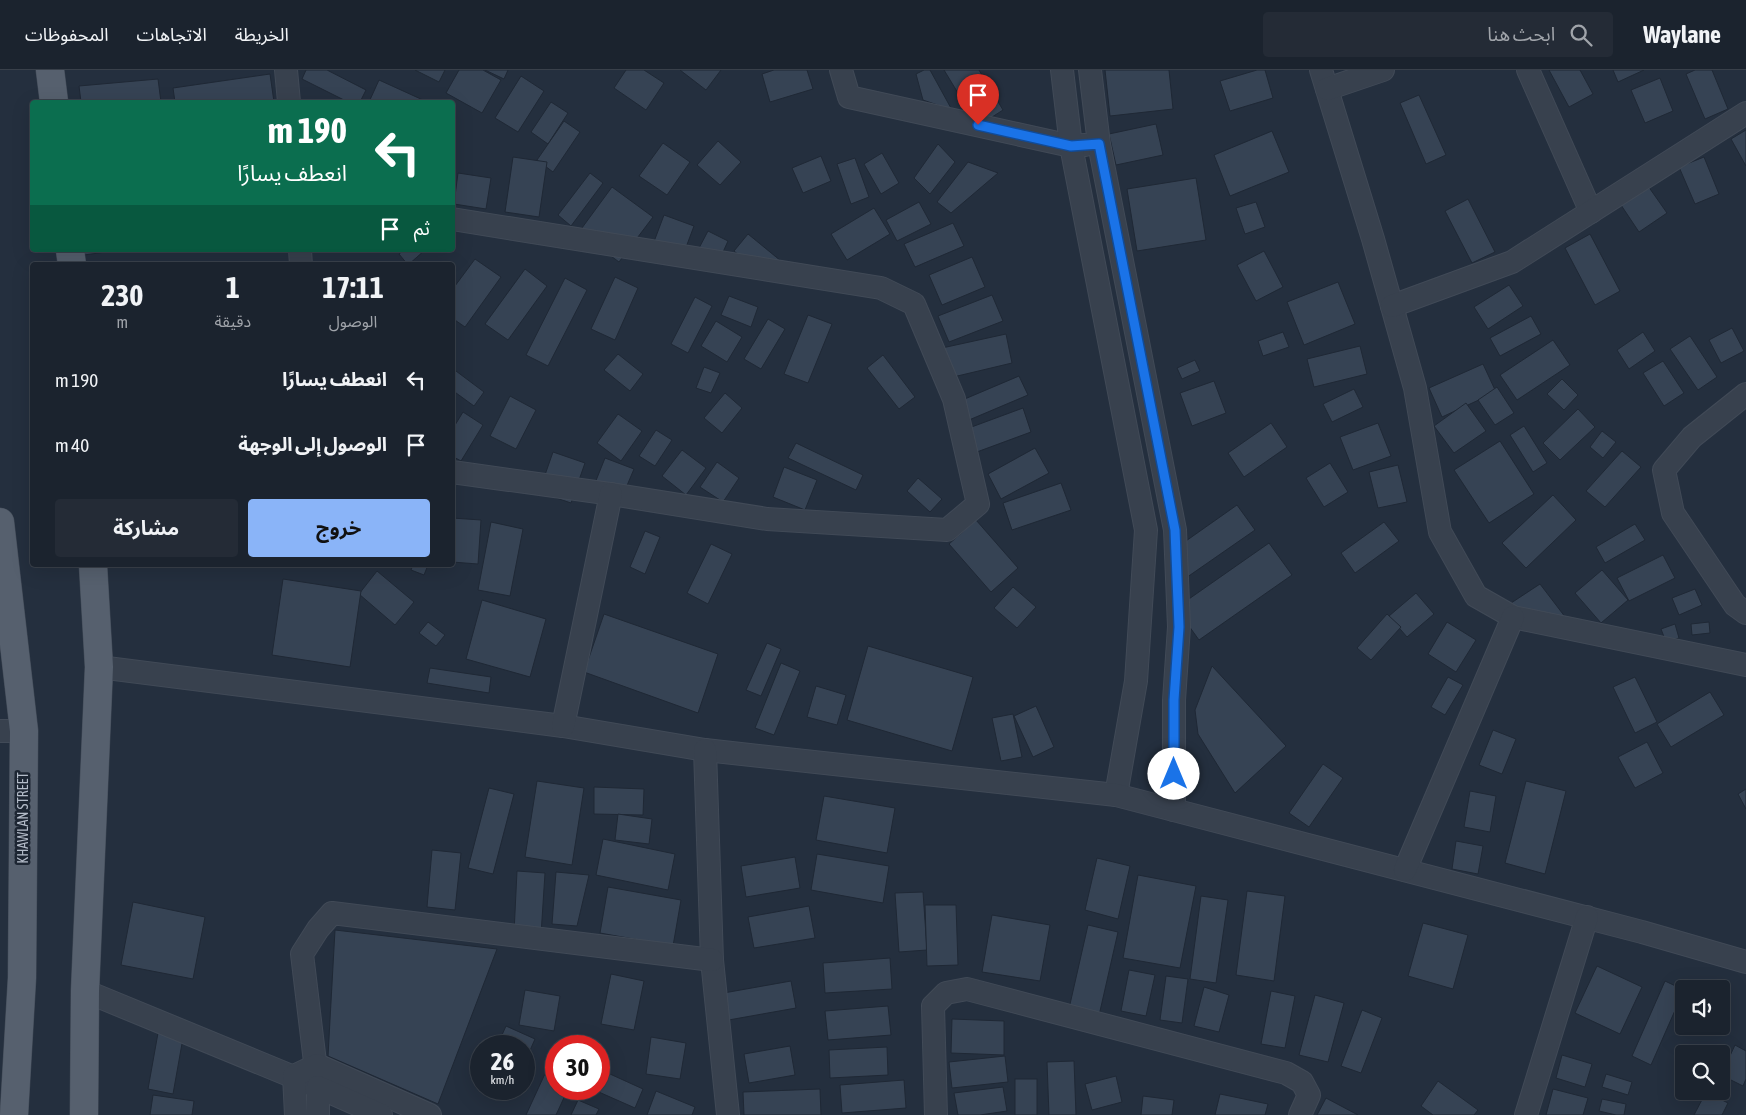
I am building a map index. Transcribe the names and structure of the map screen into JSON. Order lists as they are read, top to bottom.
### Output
{
  "streets": {
    "main road": ["KHAWLAN STREET"]
  },
  "page": {
    "header": "Waylane",
    "search": "ابحث هنا",
    "nav": ["الخريطة", "الاتجاهات", "المحفوظات"],
    "turn": ["190 m", "انعطف يسارًا"],
    "then": "ثم",
    "eta": [
      "17:11",
      "الوصول",
      "1",
      "دقيقة",
      "230",
      "m"
    ],
    "list": [
      {
        "name": "انعطف يسارًا",
        "value": "190 m"
      },
      {
        "name": "الوصول إلى الوجهة",
        "value": "40 m"
      }
    ],
    "buttons": ["خروج", "مشاركة"],
    "speed": "26 km/h",
    "limit": "30"
  }
}
